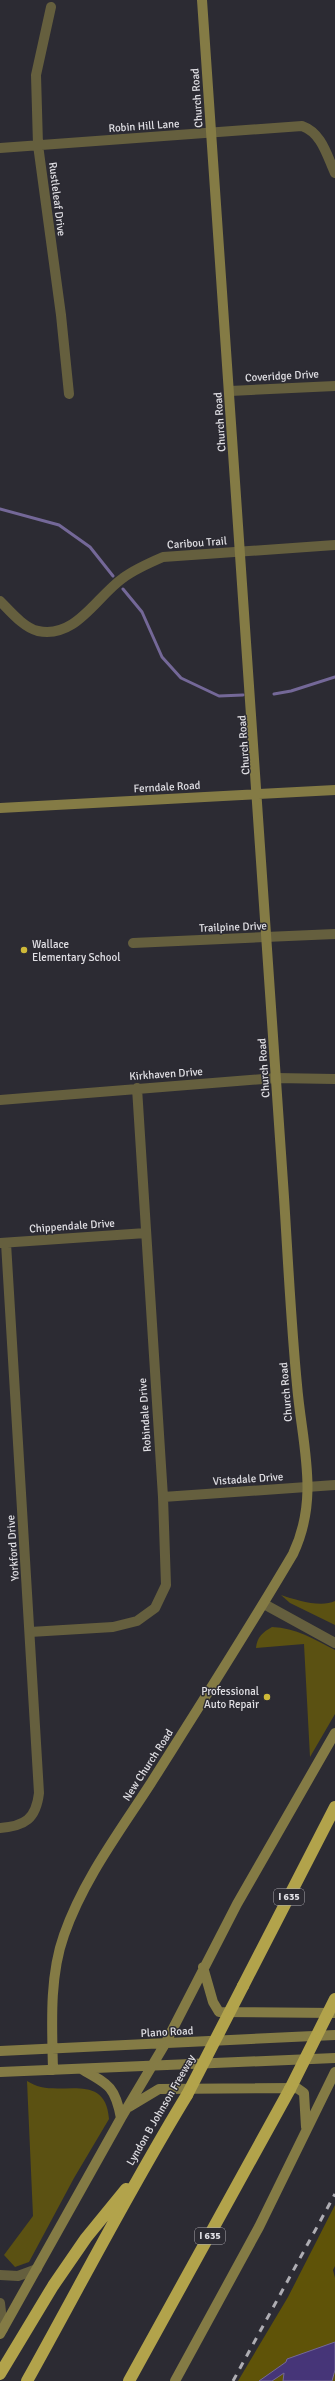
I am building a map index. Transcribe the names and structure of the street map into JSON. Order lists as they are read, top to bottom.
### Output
{
  "streets": {
    "highway": ["I 635", "Lyndon B Johnson Freeway"],
    "street": [
      "Church Road",
      "Robin Hill Lane",
      "Rustleleaf Drive",
      "Coveridge Drive",
      "Caribou Trail",
      "Ferndale Road",
      "Trailpine Drive",
      "Kirkhaven Drive",
      "Chippendale Drive",
      "Robindale Drive",
      "Vistadale Drive",
      "Yorkford Drive",
      "New Church Road",
      "Plano Road"
    ]
  },
  "crossings": [
    ["Church Road", "Robin Hill Lane"],
    ["Church Road", "Coveridge Drive"],
    ["Church Road", "Caribou Trail"],
    ["Church Road", "Ferndale Road"],
    ["Church Road", "Trailpine Drive"],
    ["Church Road", "Kirkhaven Drive"],
    ["Church Road", "Vistadale Drive"],
    ["Church Road", "New Church Road"],
    ["Robin Hill Lane", "Rustleleaf Drive"],
    ["Kirkhaven Drive", "Robindale Drive"],
    ["Chippendale Drive", "Robindale Drive"],
    ["Chippendale Drive", "Yorkford Drive"],
    ["Robindale Drive", "Vistadale Drive"],
    ["Robindale Drive", "Yorkford Drive"],
    ["Vistadale Drive", "New Church Road"],
    ["New Church Road", "Plano Road"]
  ],
  "places": ["Wallace Elementary School", "Professional Auto Repair"]
}
